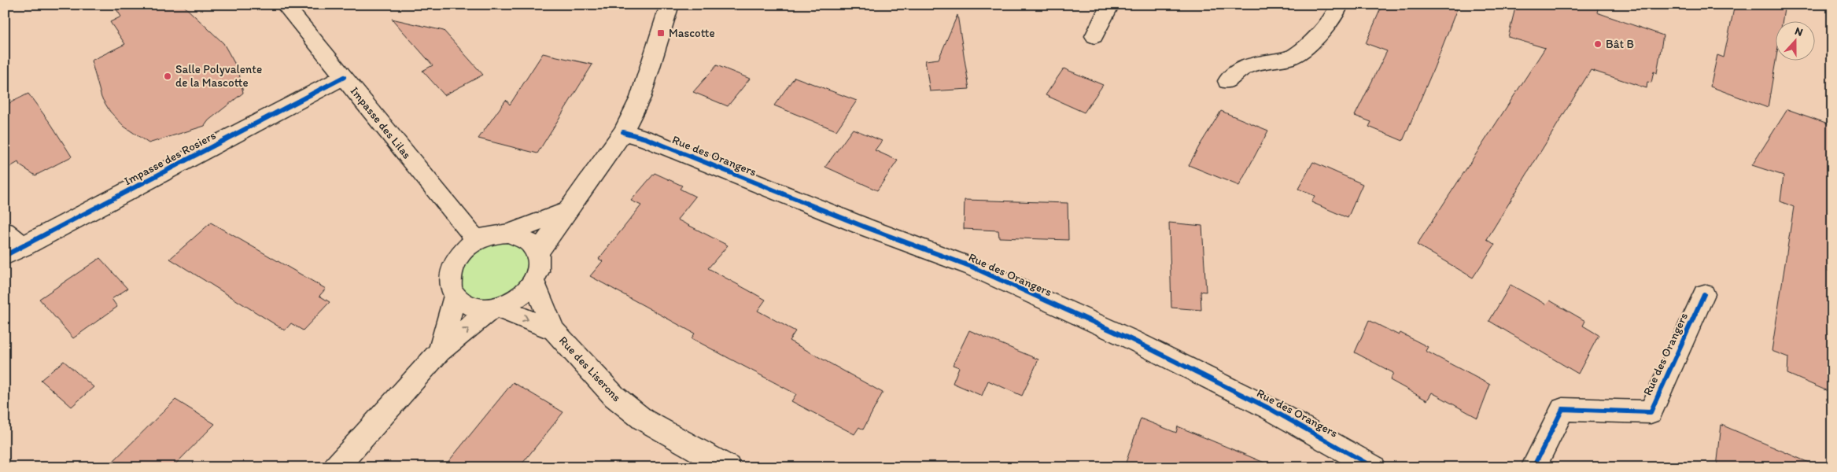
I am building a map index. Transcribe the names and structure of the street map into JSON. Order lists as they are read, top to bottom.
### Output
{
  "streets": {
    "street": [
      "Impasse des Lilas",
      "Rue des Orangers",
      "Impasse des Rosiers",
      "Rue des Liserons"
    ]
  },
  "crossings": [
    ["Impasse des Lilas", "Impasse des Rosiers"],
    ["Impasse des Lilas", "Rue des Liserons"]
  ],
  "places": {
    "transit": ["Mascotte"],
    "other": ["Bât B", "Salle Polyvalente de la Mascotte"]
  },
  "north": "top"
}
